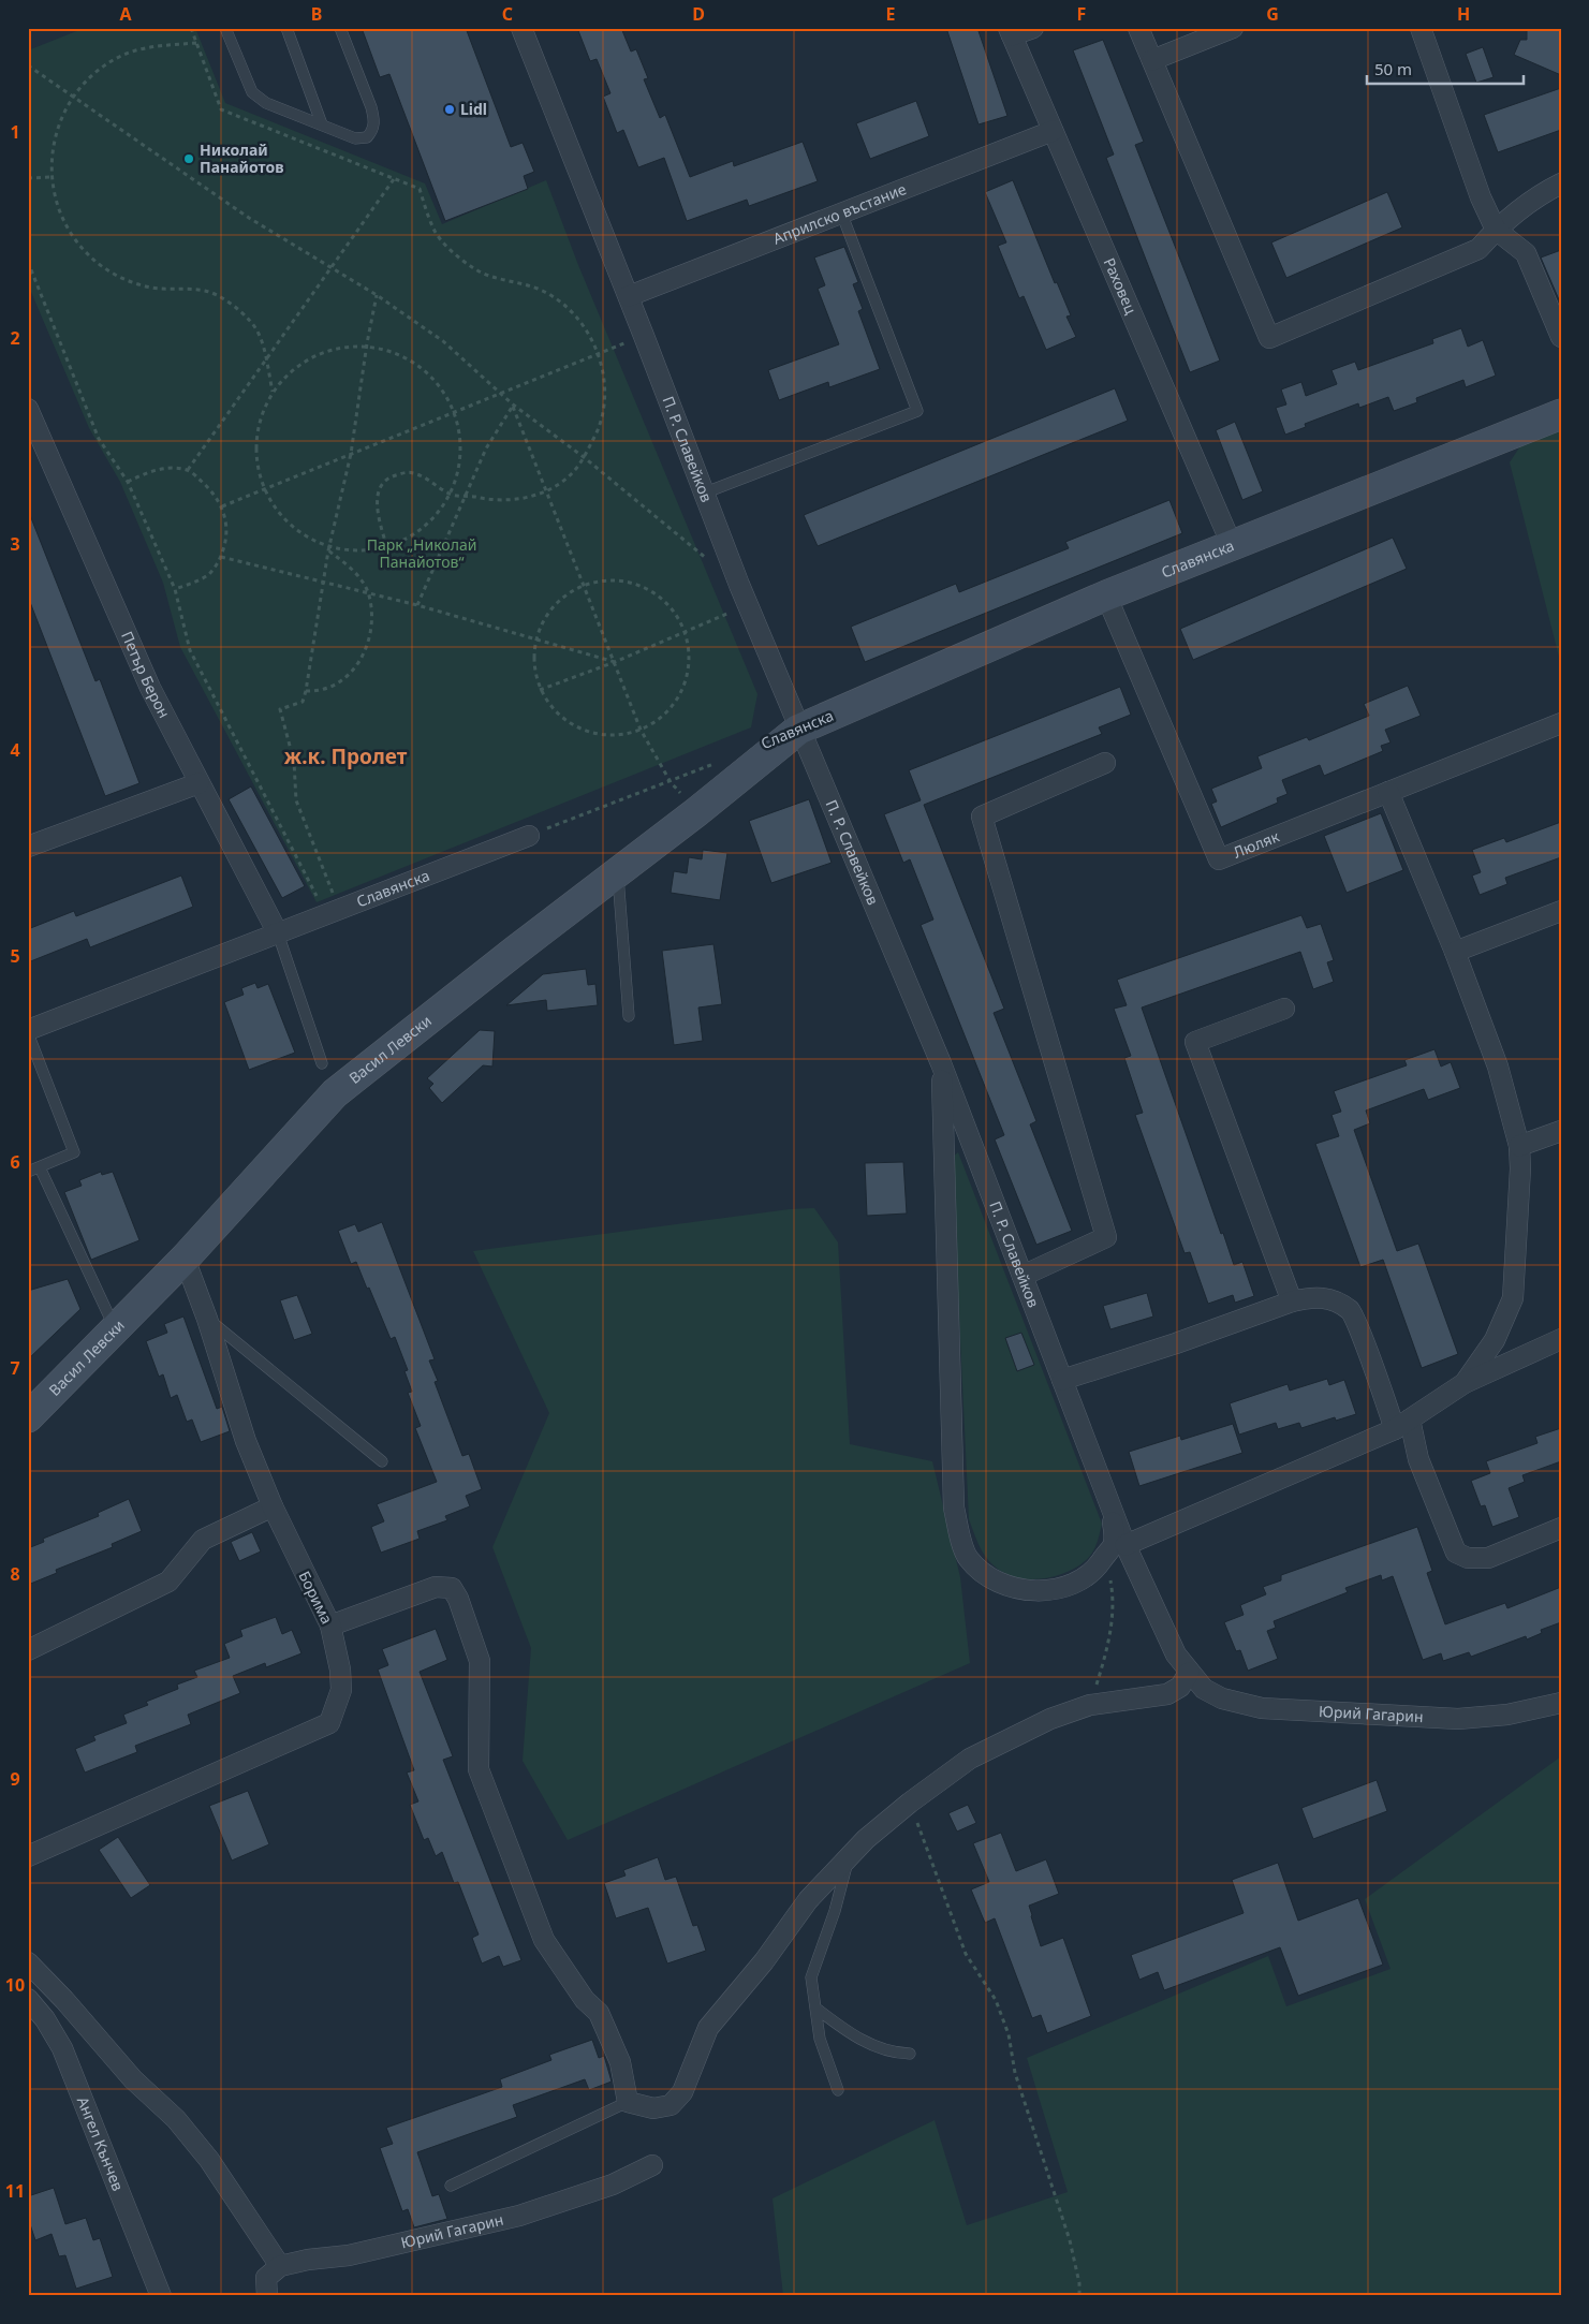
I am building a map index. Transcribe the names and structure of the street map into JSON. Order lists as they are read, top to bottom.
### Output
{
  "streets": {
    "street": [
      "Априлско въстание",
      "Раховец",
      "П. Р. Славейков",
      "Славянска",
      "Петър Берон",
      "Люляк",
      "Васил Левски",
      "Борима",
      "Юрий Гагарин",
      "Ангел Кънчев"
    ]
  },
  "crossings": [
    ["Априлско въстание", "Раховец"],
    ["Априлско въстание", "П. Р. Славейков"],
    ["Раховец", "Славянска"],
    ["П. Р. Славейков", "Славянска"],
    ["П. Р. Славейков", "Васил Левски"],
    ["П. Р. Славейков", "Юрий Гагарин"],
    ["Славянска", "Петър Берон"],
    ["Славянска", "Люляк"],
    ["Славянска", "Васил Левски"],
    ["Васил Левски", "Борима"]
  ],
  "districts": ["ж.к. Пролет"],
  "parks": ["Парк „Николай Панайотов“"],
  "places": ["Lidl", "Николай Панайотов"],
  "scale_bar": "50 m",
  "grid": {
    "columns": [
      "A",
      "B",
      "C",
      "D",
      "E",
      "F",
      "G",
      "H"
    ],
    "rows": [
      "1",
      "2",
      "3",
      "4",
      "5",
      "6",
      "7",
      "8",
      "9",
      "10",
      "11"
    ]
  }
}
